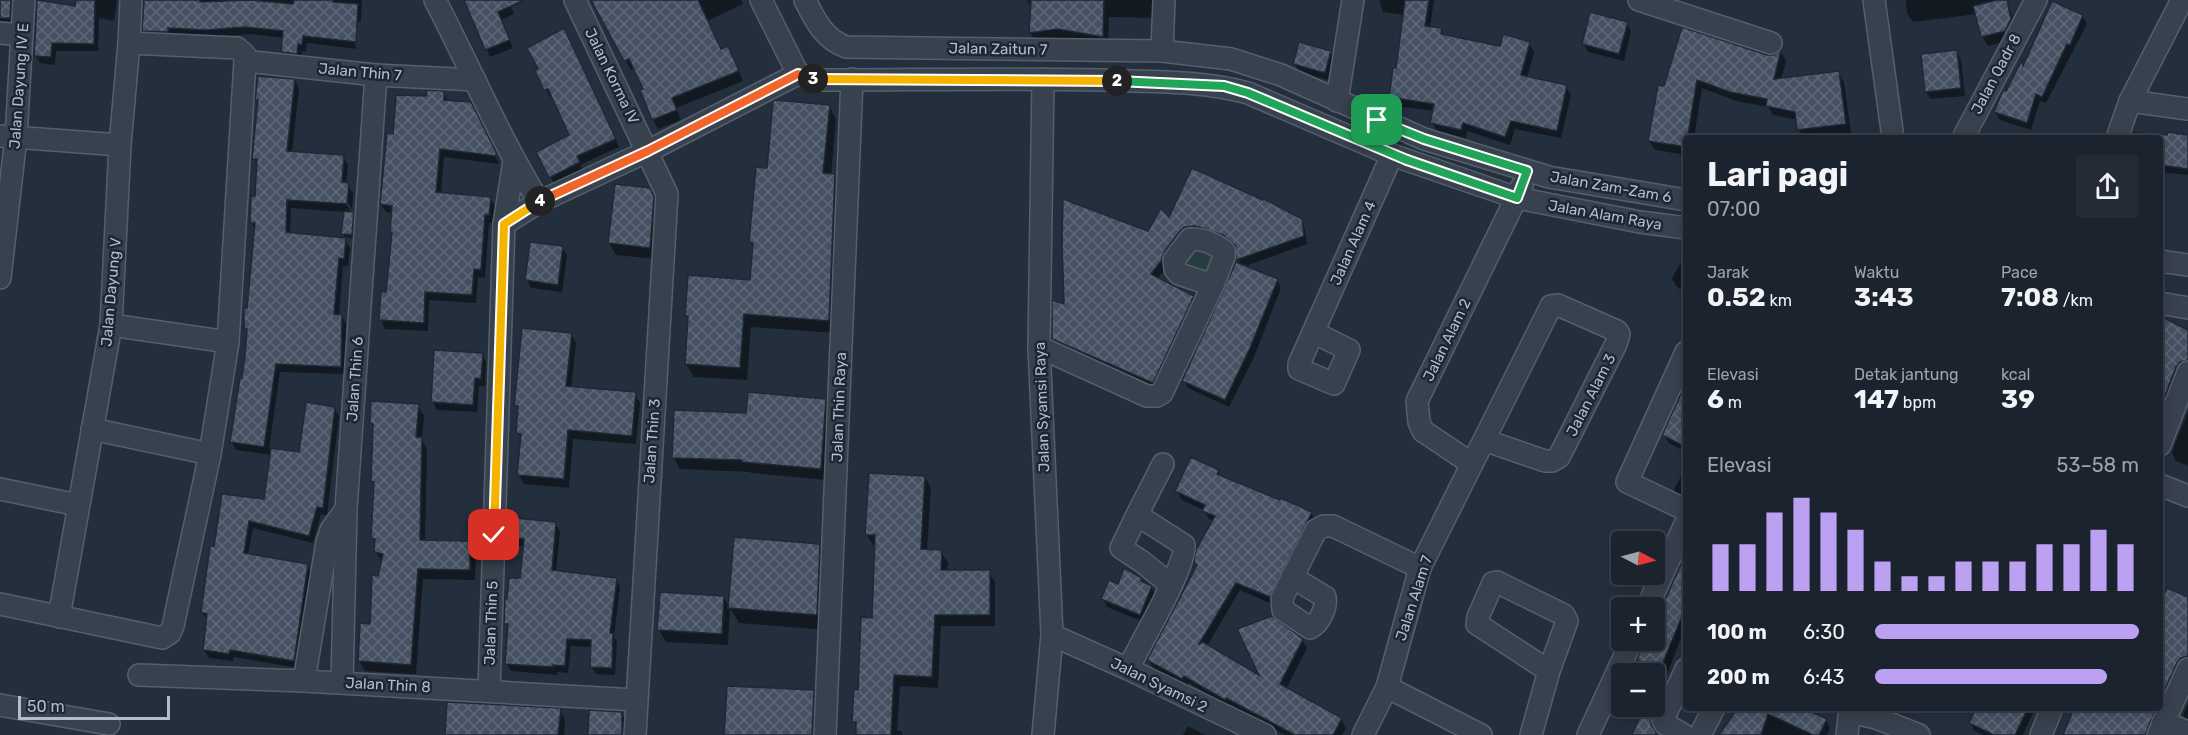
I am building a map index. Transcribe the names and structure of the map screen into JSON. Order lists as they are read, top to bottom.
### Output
{
  "streets": {
    "street": [
      "Jalan Zaitun 7",
      "Jalan Thin 7",
      "Jalan Qadr 8",
      "Jalan Korma IV",
      "Jalan Dayung IV E",
      "Jalan Zam-Zam 6",
      "Jalan Alam Raya",
      "Jalan Alam 4",
      "Jalan Dayung V",
      "Jalan Alam 2",
      "Jalan Thin 6",
      "Jalan Alam 3",
      "Jalan Thin Raya",
      "Jalan Syamsi Raya",
      "Jalan Thin 3",
      "Jalan Alam 7",
      "Jalan Thin 5",
      "Jalan Thin 8",
      "Jalan Syamsi 2"
    ]
  },
  "crossings": [
    ["Jalan Zaitun 7", "Jalan Zam-Zam 6"],
    ["Jalan Thin 7", "Jalan Thin 6"],
    ["Jalan Korma IV", "Jalan Thin 3"],
    ["Jalan Zam-Zam 6", "Jalan Alam 2"],
    ["Jalan Alam Raya", "Jalan Alam 4"],
    ["Jalan Alam Raya", "Jalan Alam 2"],
    ["Jalan Alam Raya", "Jalan Thin Raya"],
    ["Jalan Alam Raya", "Jalan Syamsi Raya"],
    ["Jalan Alam 2", "Jalan Alam 3"],
    ["Jalan Alam 2", "Jalan Alam 7"],
    ["Jalan Thin 6", "Jalan Thin 8"],
    ["Jalan Alam 3", "Jalan Alam 7"],
    ["Jalan Syamsi Raya", "Jalan Syamsi 2"],
    ["Jalan Thin 3", "Jalan Thin 8"],
    ["Jalan Thin 5", "Jalan Thin 8"]
  ],
  "scale_bar": "50 m",
  "north": "right",
  "page": {
    "pins": ["3", "2", "4"],
    "heading": ["Lari pagi", "07:00"],
    "stats": [
      ["Jarak", "0.52 km"],
      ["Waktu", "3:43"],
      ["Pace", "7:08 /km"],
      ["Elevasi", "6 m"],
      ["Detak jantung", "147 bpm"],
      ["kcal", "39"]
    ],
    "chart": ["Elevasi", "53–58 m"],
    "map_buttons": ["+", "−"],
    "list": [
      {
        "name": "100 m",
        "note": "6:30"
      },
      {
        "name": "200 m",
        "note": "6:43"
      }
    ],
    "scale": "50 m"
  }
}
